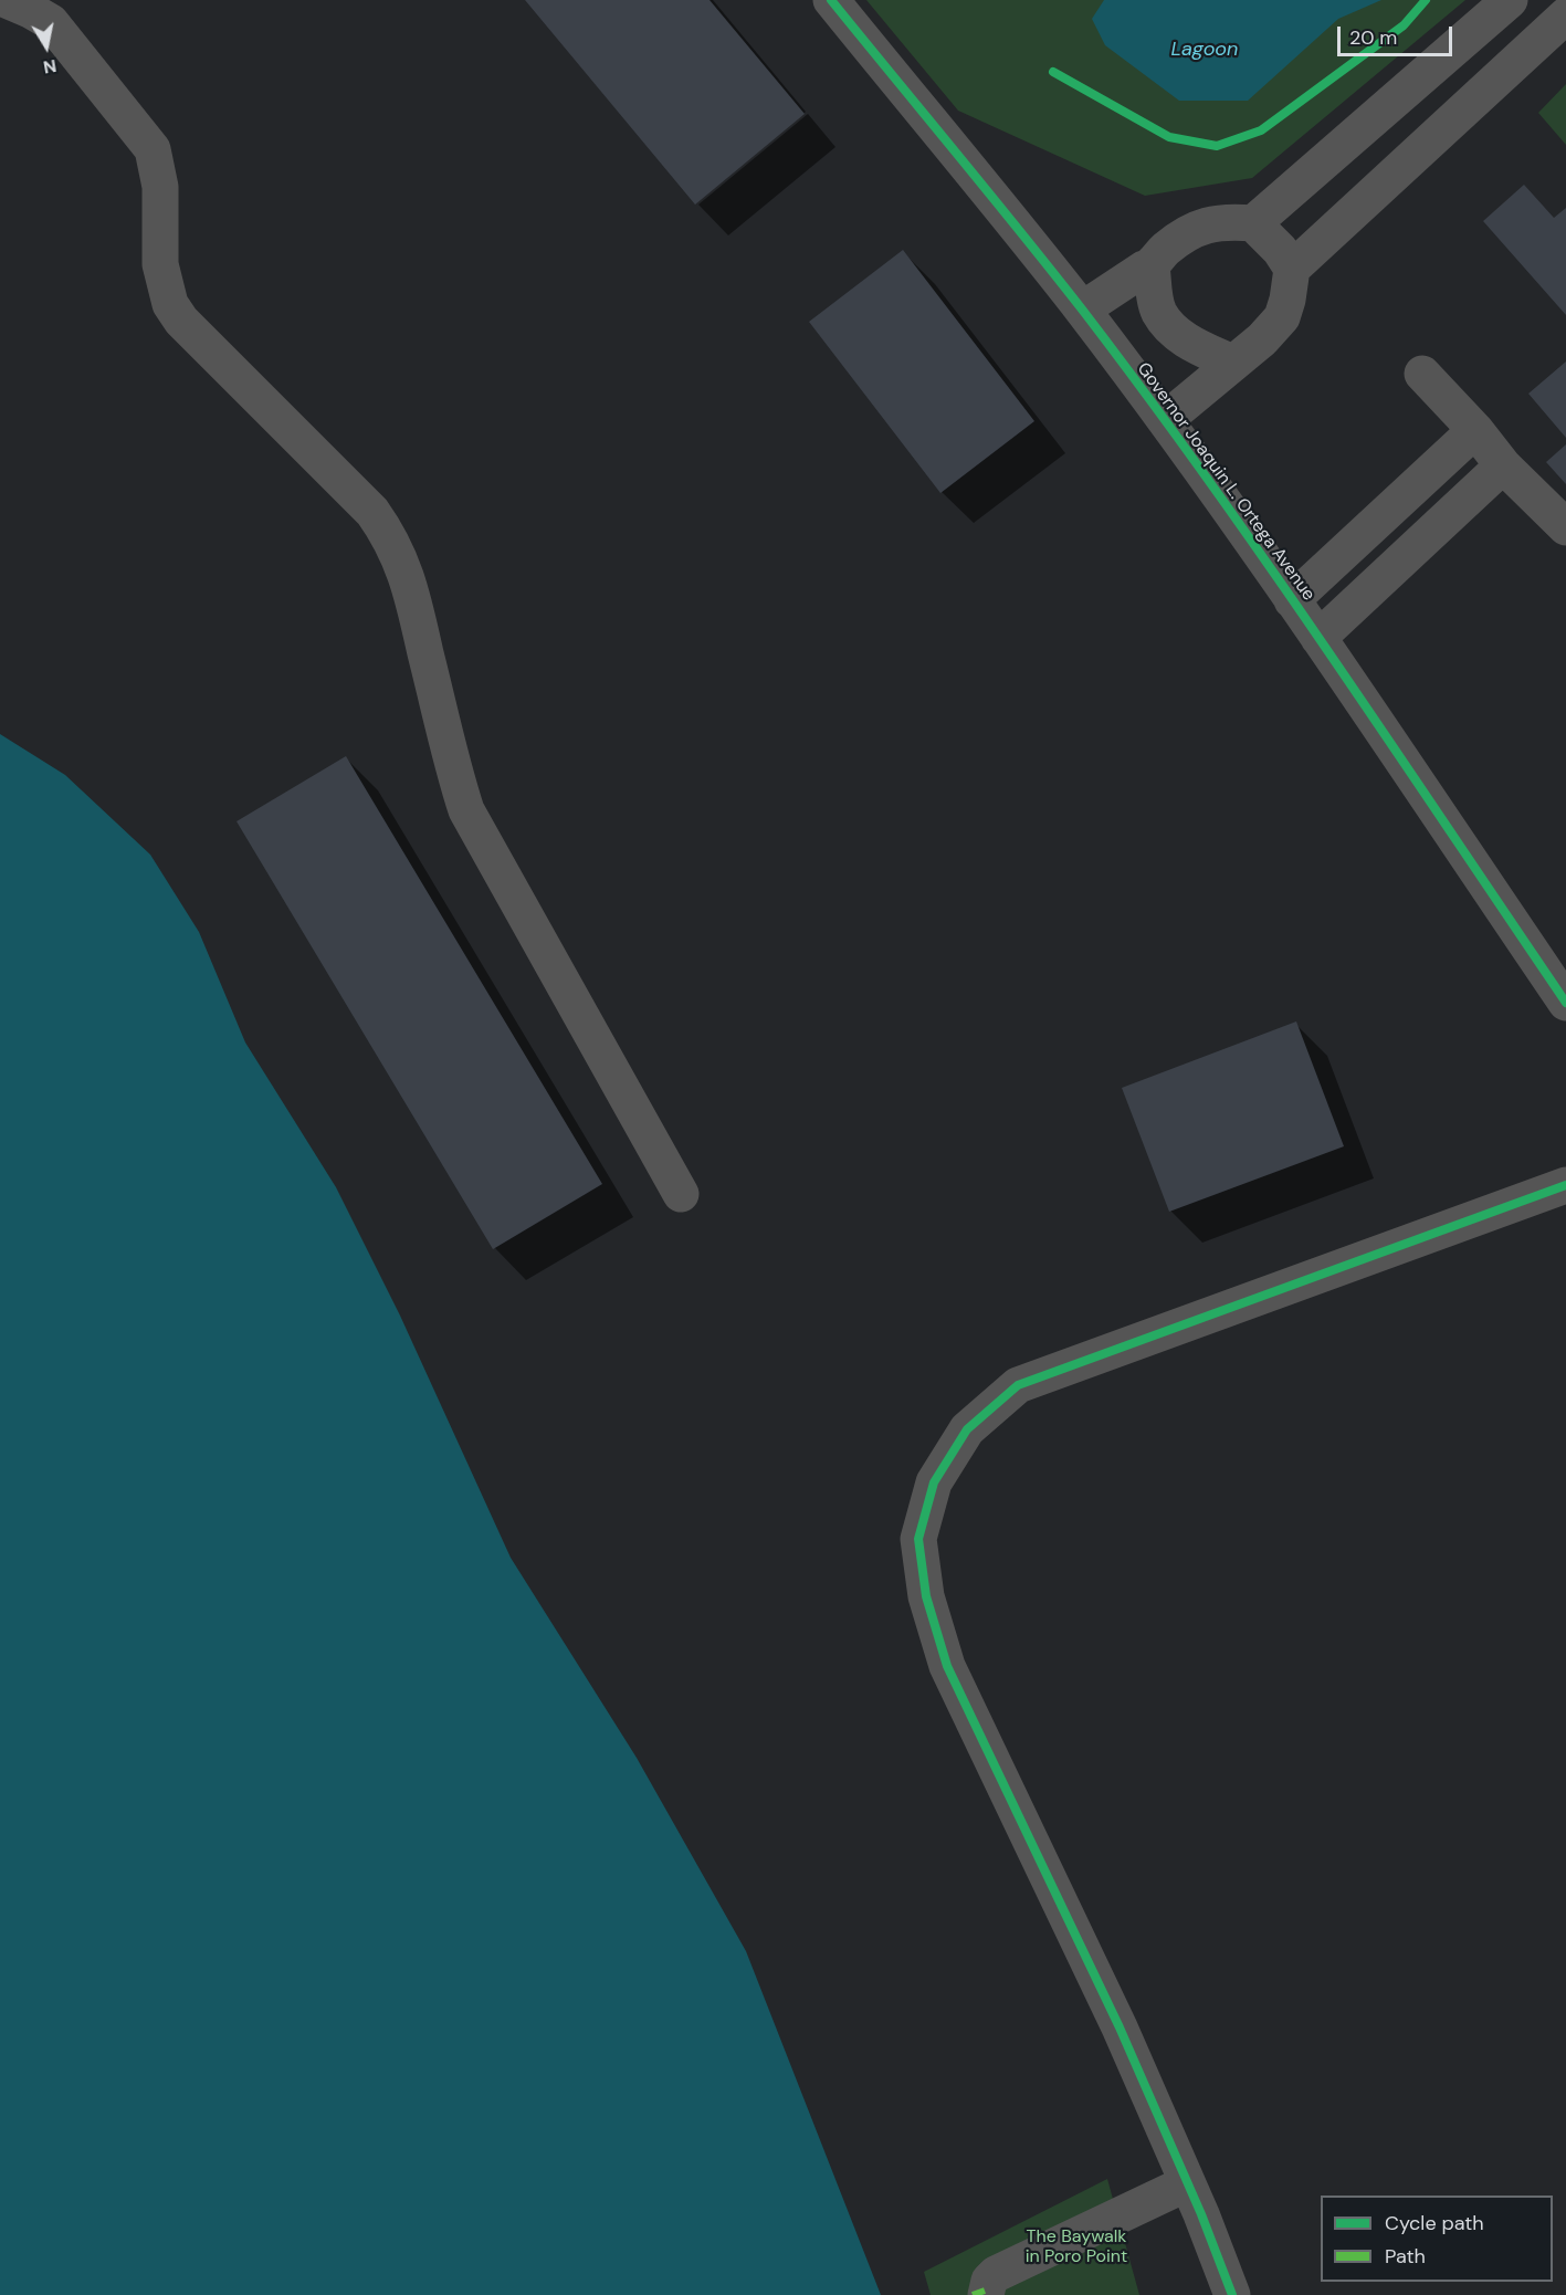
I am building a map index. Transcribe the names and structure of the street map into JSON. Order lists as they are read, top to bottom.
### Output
{
  "streets": {
    "street": ["Governor Joaquin L. Ortega Avenue"]
  },
  "water": ["Lagoon"],
  "parks": ["The Baywalk in Poro Point"],
  "legend": ["Cycle path", "Path"],
  "scale_bar": "20 m",
  "north": "bottom"
}
